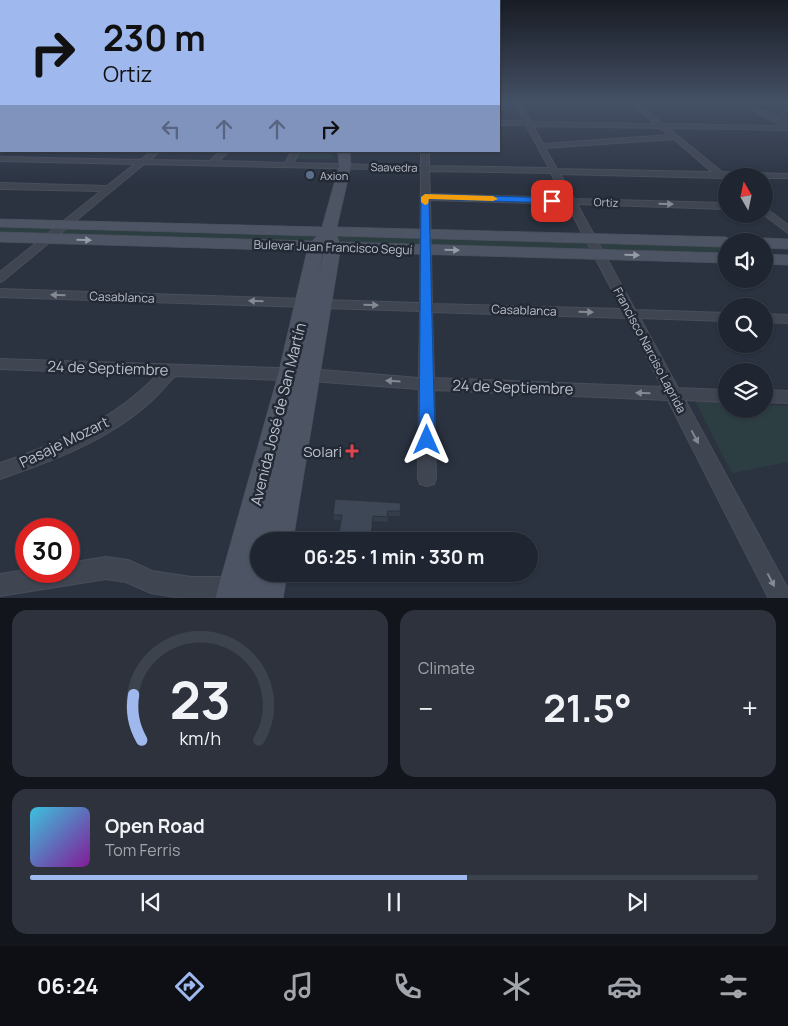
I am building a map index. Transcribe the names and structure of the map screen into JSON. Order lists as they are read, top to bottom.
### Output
{
  "streets": {
    "main road": ["Bulevar Juan Francisco Seguí", "Avenida José de San Martín"],
    "street": [
      "Saavedra",
      "Ortiz",
      "Casablanca",
      "Francisco Narciso Laprida",
      "24 de Septiembre",
      "Pasaje Mozart"
    ]
  },
  "crossings": [
    ["Saavedra", "Francisco Narciso Laprida"],
    ["Saavedra", "Avenida José de San Martín"],
    ["Ortiz", "Francisco Narciso Laprida"],
    ["Bulevar Juan Francisco Seguí", "Francisco Narciso Laprida"],
    ["Bulevar Juan Francisco Seguí", "Avenida José de San Martín"],
    ["Casablanca", "Francisco Narciso Laprida"],
    ["Casablanca", "Avenida José de San Martín"],
    ["Francisco Narciso Laprida", "24 de Septiembre"],
    ["24 de Septiembre", "Avenida José de San Martín"],
    ["24 de Septiembre", "Pasaje Mozart"]
  ],
  "one_way": ["Francisco Narciso Laprida", "24 de Septiembre"],
  "places": {
    "other": ["Axion"],
    "health": ["Solari"]
  },
  "north": "top",
  "page": {
    "turn": ["230 m", "Ortiz"],
    "limit": "30",
    "trip": "06:25 · 1 min · 330 m",
    "tile": "Climate",
    "heat": ["−", "21.5°", "+"],
    "song": ["Open Road", "Tom Ferris"],
    "tabs": "06:24",
    "gauge": ["23", "km/h"]
  }
}
